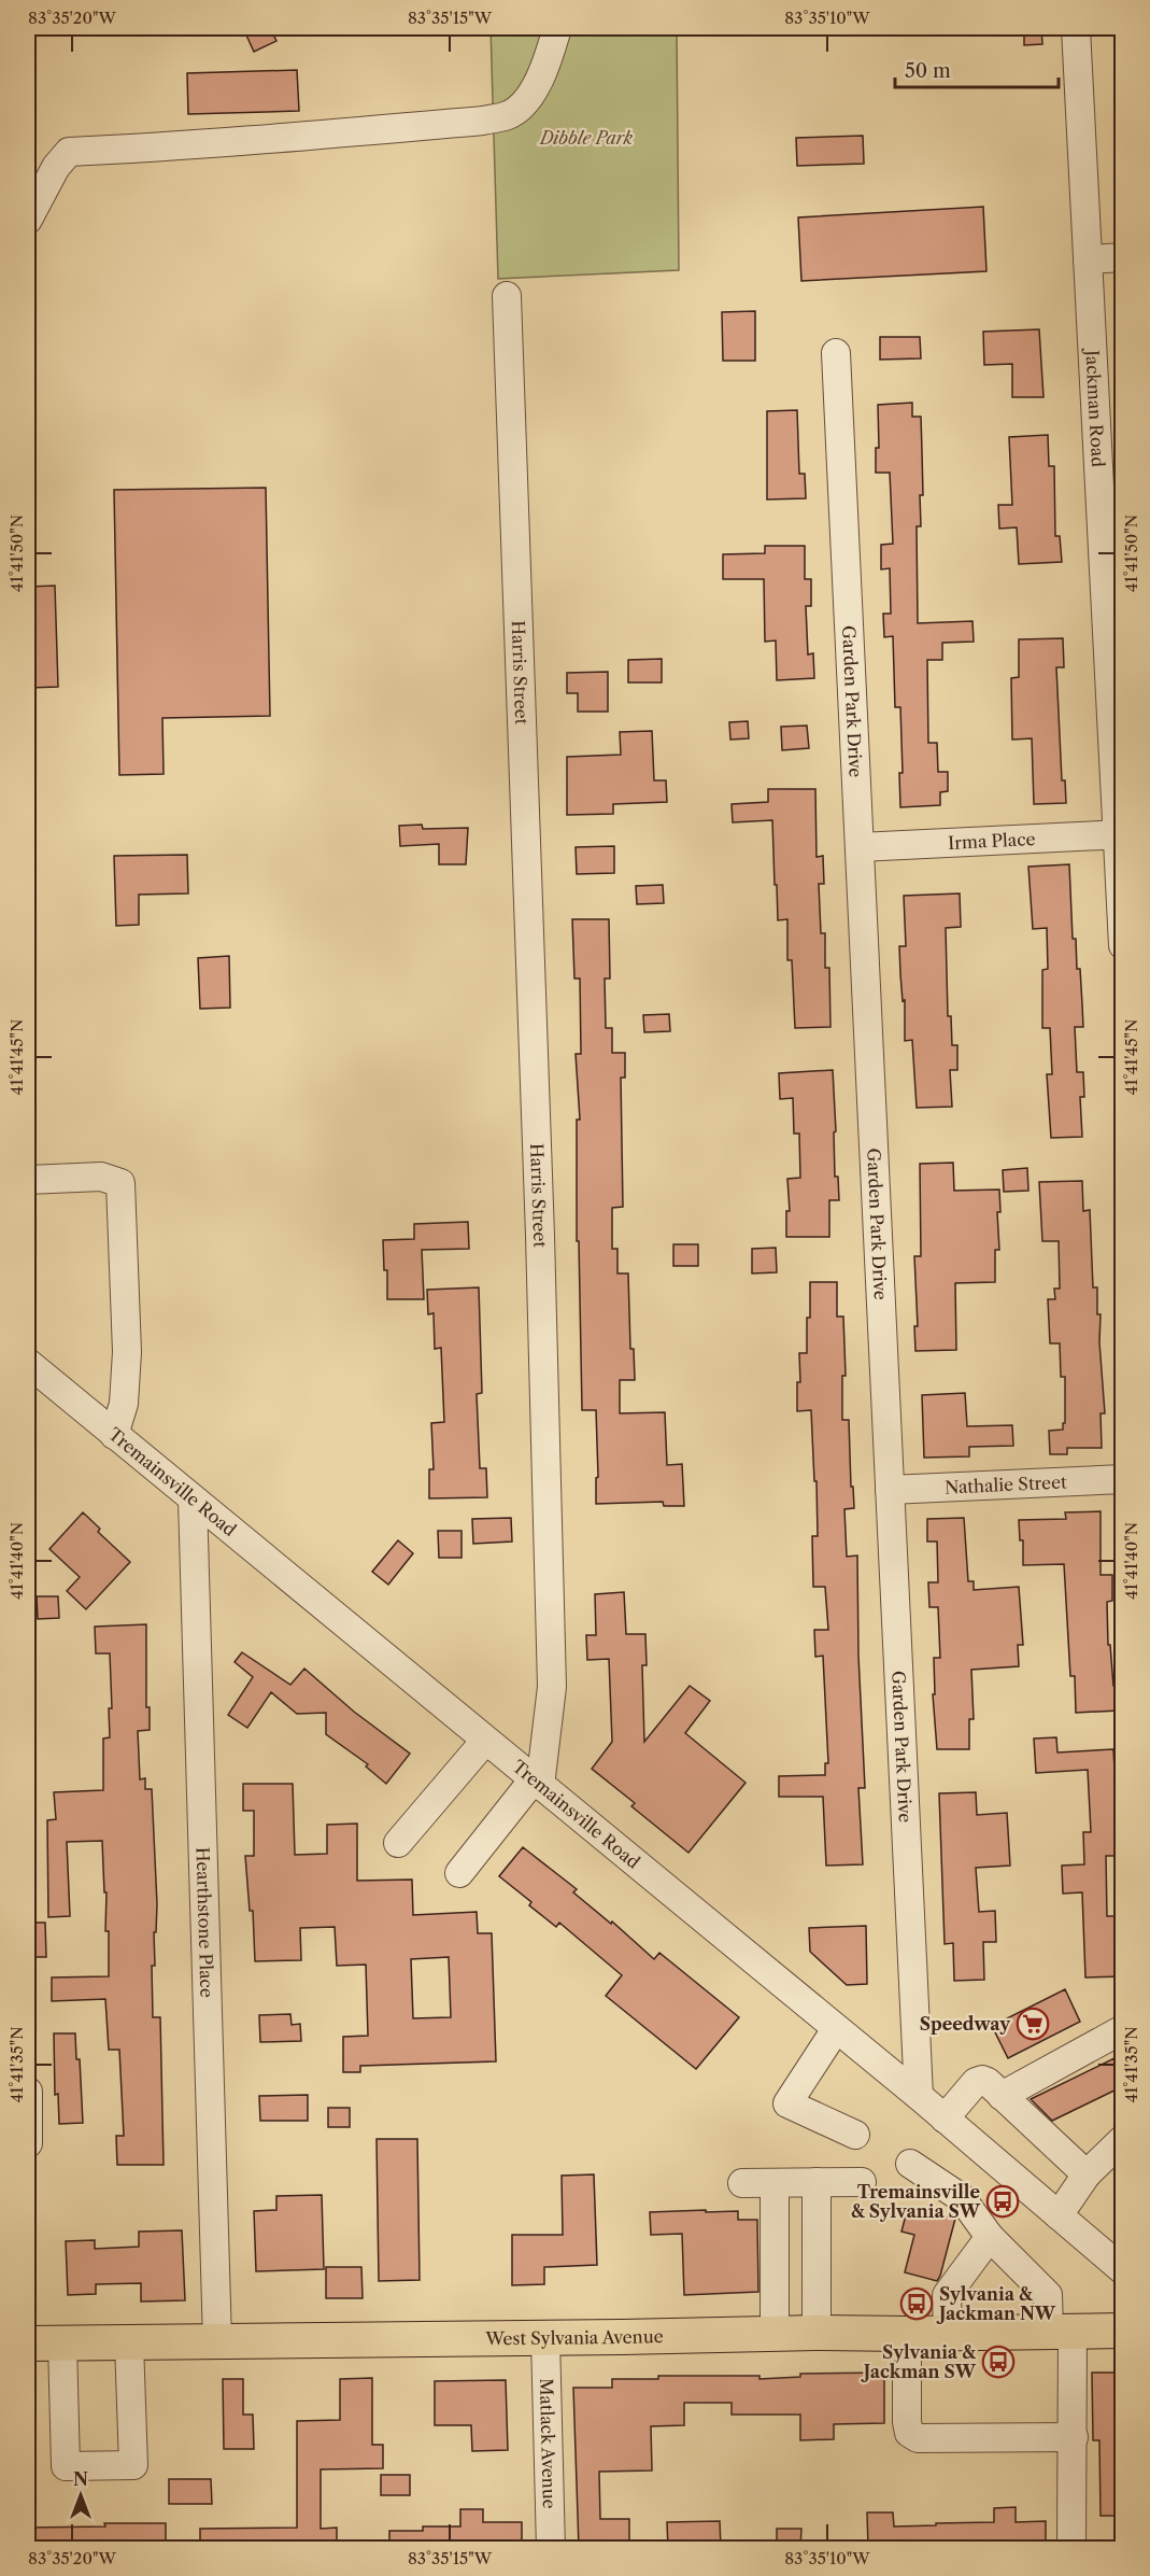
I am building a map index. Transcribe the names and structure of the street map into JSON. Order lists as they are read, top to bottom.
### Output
{
  "streets": {
    "main road": ["West Sylvania Avenue"],
    "street": [
      "Jackman Road",
      "Harris Street",
      "Garden Park Drive",
      "Irma Place",
      "Tremainsville Road",
      "Nathalie Street",
      "Hearthstone Place",
      "Matlack Avenue"
    ]
  },
  "crossings": [
    ["Jackman Road", "Irma Place"],
    ["Harris Street", "Tremainsville Road"],
    ["Garden Park Drive", "Irma Place"],
    ["Garden Park Drive", "Tremainsville Road"],
    ["Garden Park Drive", "Nathalie Street"],
    ["Tremainsville Road", "Hearthstone Place"],
    ["Hearthstone Place", "West Sylvania Avenue"],
    ["West Sylvania Avenue", "Matlack Avenue"]
  ],
  "parks": ["Dibble Park"],
  "places": {
    "supermarket": ["Speedway"],
    "bus stop": ["Tremainsville & Sylvania SW", "Sylvania & Jackman NW", "Sylvania & Jackman SW"]
  },
  "scale_bar": "50 m",
  "north": "top",
  "coordinates": [
    "83°35'20\"W",
    "83°35'15\"W",
    "83°35'10\"W",
    "41°41'50\"N",
    "41°41'45\"N",
    "41°41'40\"N",
    "41°41'35\"N"
  ]
}
